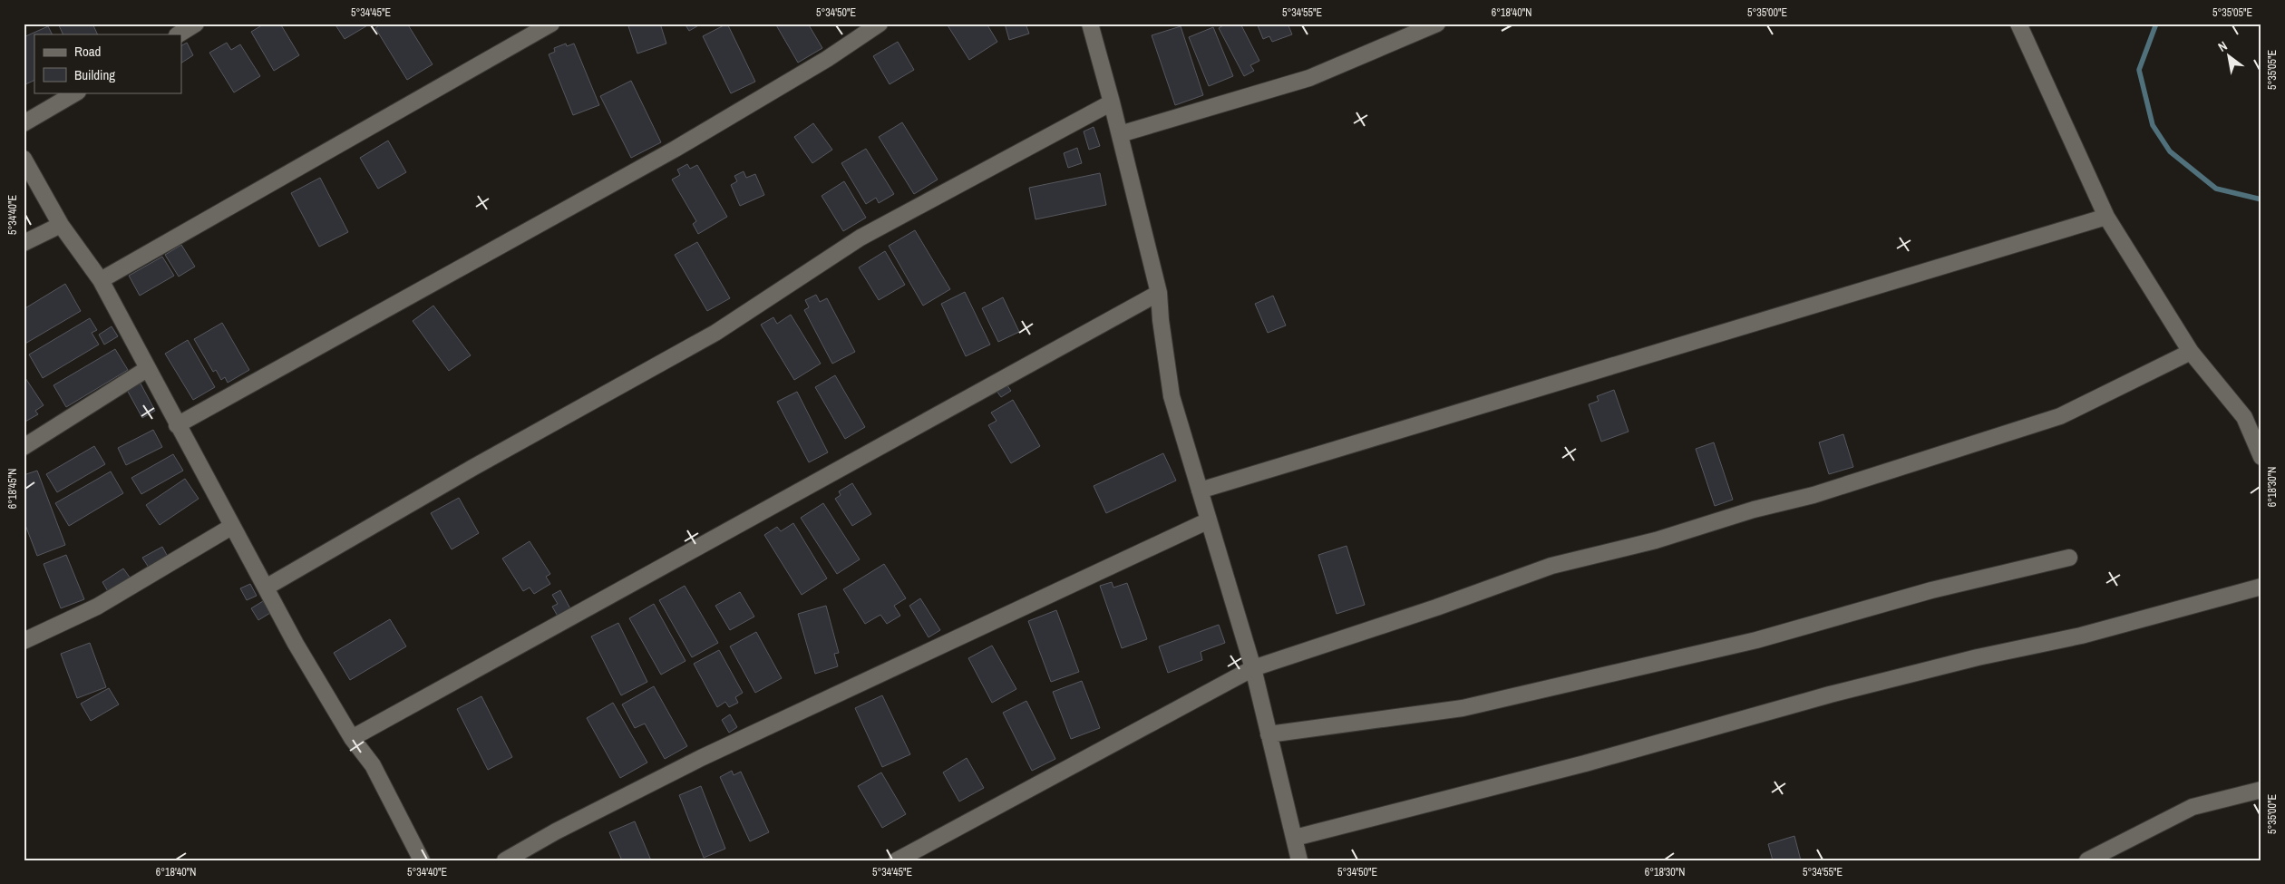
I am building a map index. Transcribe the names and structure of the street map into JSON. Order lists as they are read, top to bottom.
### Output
{
  "legend": ["Road", "Building"],
  "north": "top left",
  "coordinates": [
    "5°34'45\"E",
    "5°34'50\"E",
    "5°34'55\"E",
    "6°18'40\"N",
    "5°35'00\"E",
    "5°35'05\"E",
    "5°34'40\"E",
    "6°18'30\"N",
    "6°18'45\"N"
  ]
}
